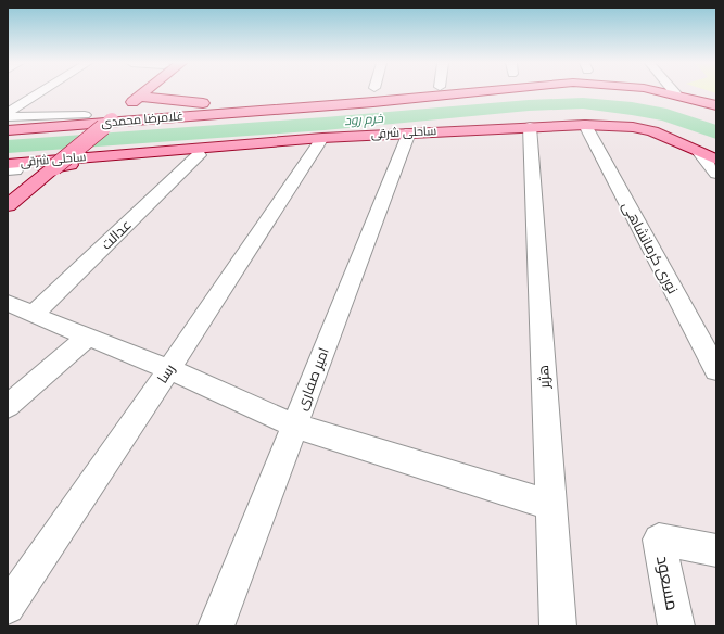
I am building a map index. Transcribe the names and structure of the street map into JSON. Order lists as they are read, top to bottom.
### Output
{
  "streets": {
    "main road": ["غلامرضا محمدی", "ساحلی شرقی"],
    "street": [
      "عدالت",
      "نوری کرمانشاهی",
      "رسا",
      "هژبر",
      "امیر صفاری",
      "مسعود"
    ]
  },
  "crossings": [
    ["ساحلی شرقی", "نوری کرمانشاهی"],
    ["ساحلی شرقی", "رسا"],
    ["ساحلی شرقی", "هژبر"],
    ["ساحلی شرقی", "امیر صفاری"]
  ],
  "water": ["خرم رود"]
}
